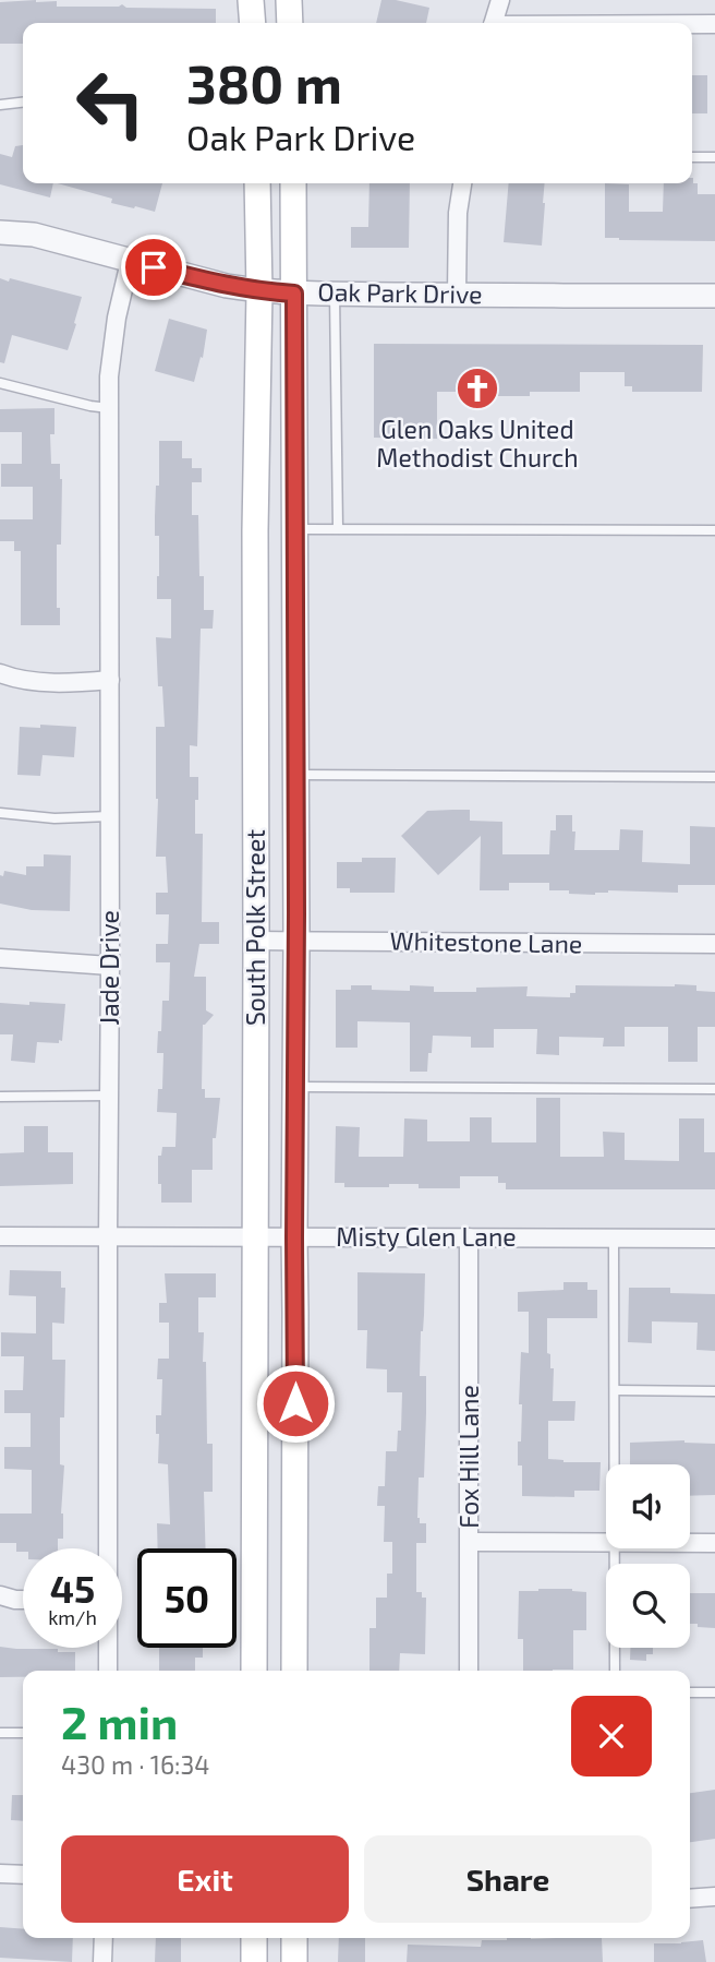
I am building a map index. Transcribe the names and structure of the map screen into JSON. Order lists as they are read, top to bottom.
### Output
{
  "streets": {
    "main road": ["South Polk Street"],
    "street": [
      "Oak Park Drive",
      "Whitestone Lane",
      "Jade Drive",
      "Misty Glen Lane",
      "Fox Hill Lane"
    ]
  },
  "crossings": [
    ["Oak Park Drive", "South Polk Street"],
    ["Oak Park Drive", "Jade Drive"],
    ["South Polk Street", "Whitestone Lane"],
    ["South Polk Street", "Misty Glen Lane"],
    ["Jade Drive", "Misty Glen Lane"],
    ["Misty Glen Lane", "Fox Hill Lane"]
  ],
  "places": {
    "church": ["Glen Oaks United Methodist Church"]
  },
  "page": {
    "turn": ["380 m", "Oak Park Drive"],
    "speed": "45 km/h",
    "limit": "50",
    "heading": ["2 min", "430 m · 16:34"],
    "buttons": ["Exit", "Share"]
  }
}
